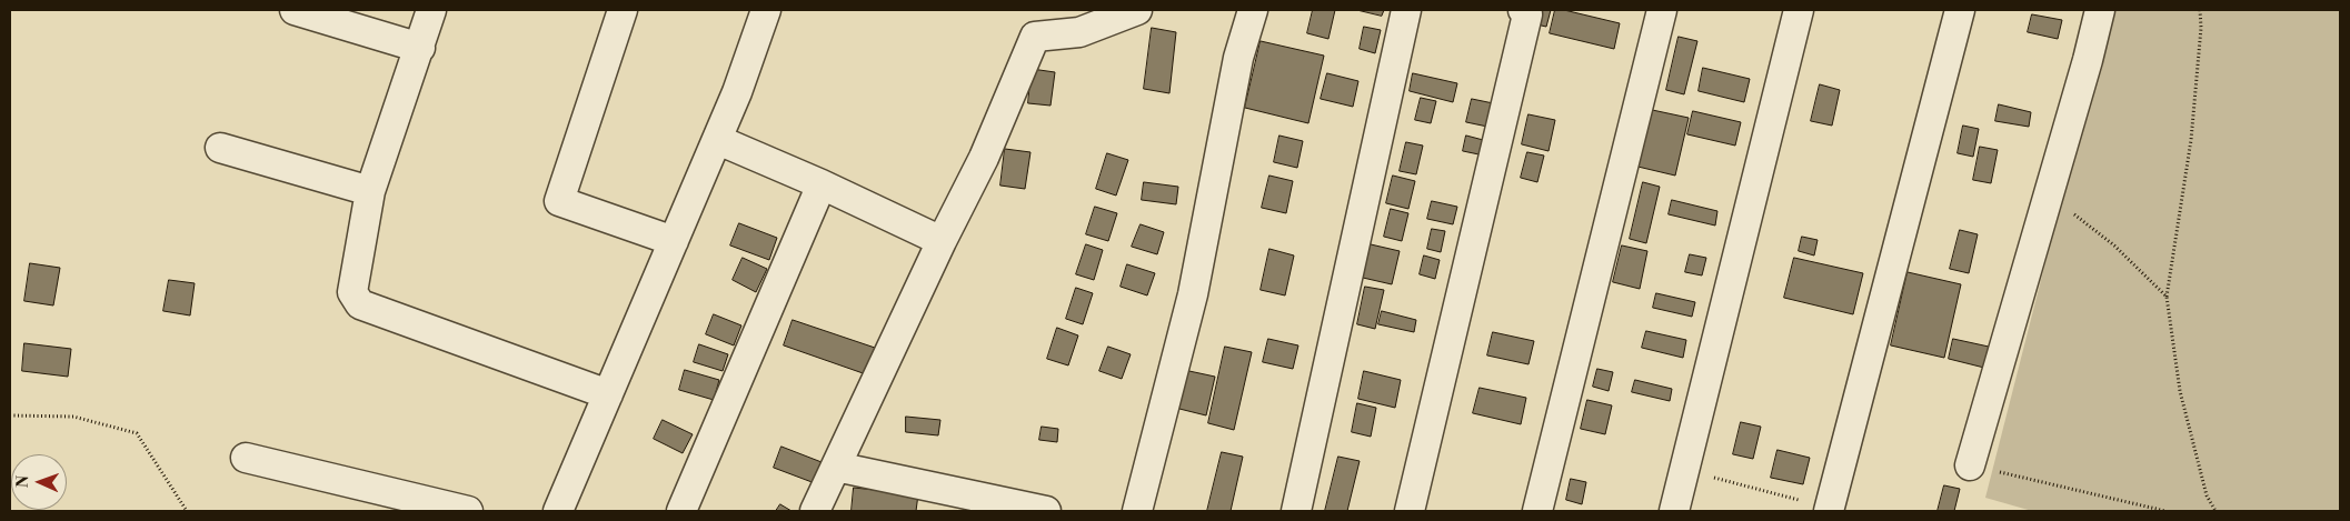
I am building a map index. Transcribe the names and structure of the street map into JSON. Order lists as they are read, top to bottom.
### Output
{
  "north": "left"
}
